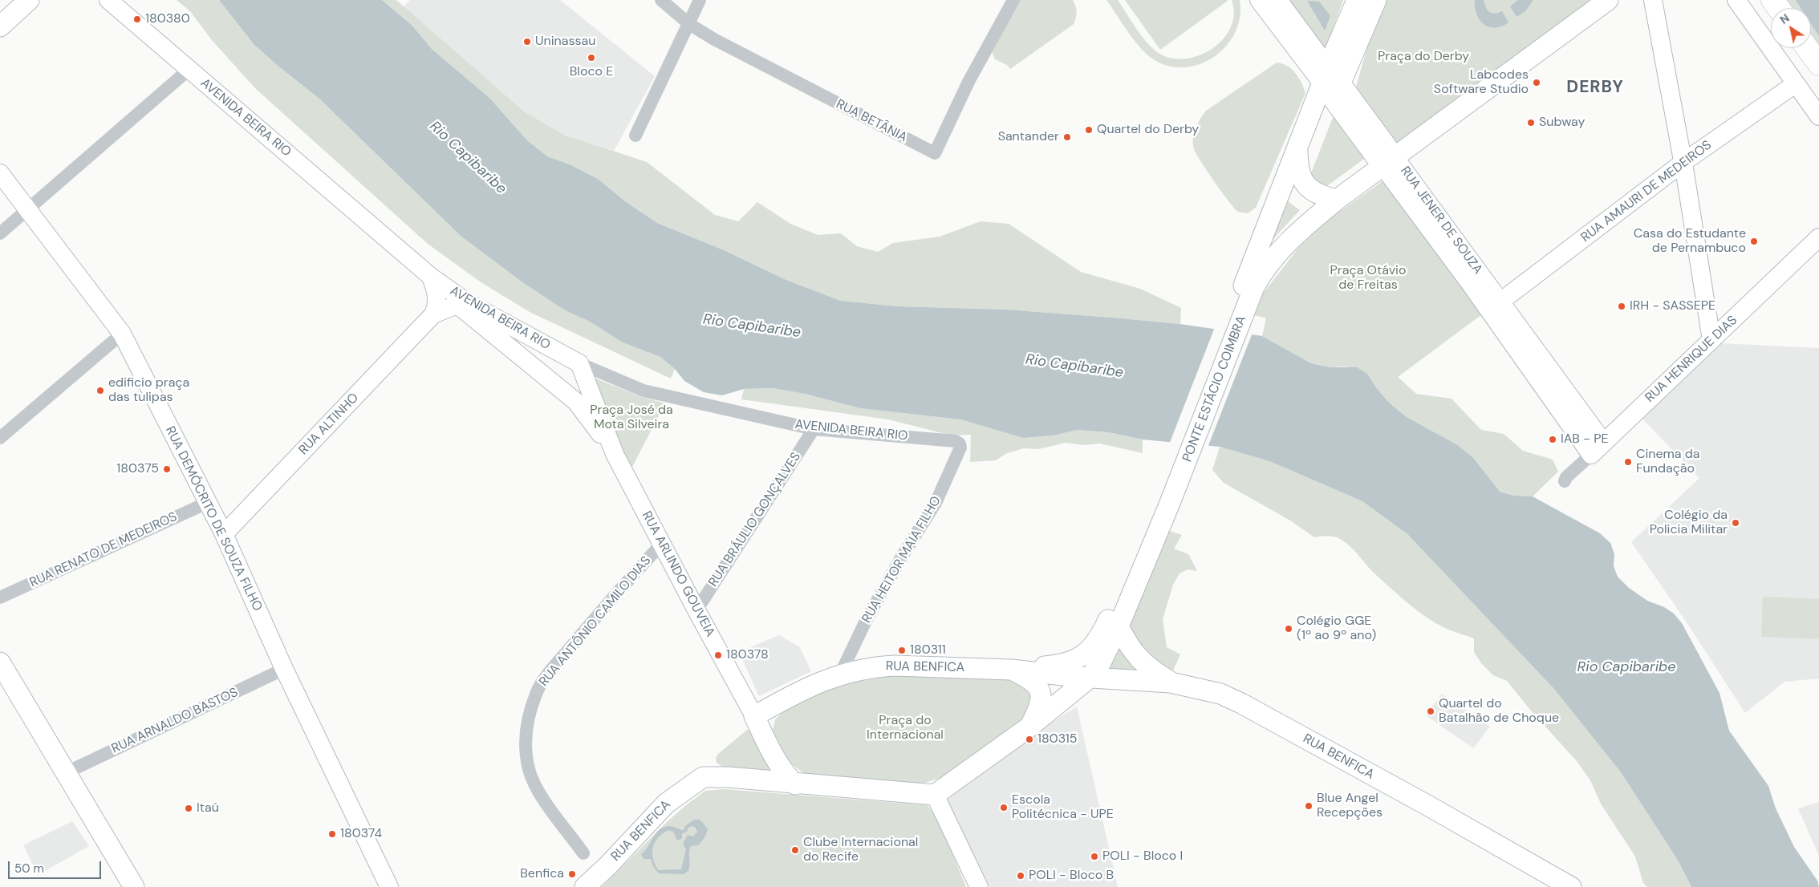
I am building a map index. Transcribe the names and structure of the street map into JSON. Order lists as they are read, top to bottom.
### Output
{
  "streets": {
    "main road": [
      "AVENIDA BEIRA RIO",
      "RUA AMAURI DE MEDEIROS",
      "RUA JENER DE SOUZA",
      "RUA HENRIQUE DIAS",
      "PONTE ESTÁCIO COIMBRA",
      "RUA ALTINHO",
      "RUA DEMÓCRITO DE SOUZA FILHO",
      "RUA ARLINDO GOUVEIA",
      "RUA BENFICA"
    ],
    "street": [
      "RUA BETÂNIA",
      "RUA BRÁULIO GONÇALVES",
      "RUA RENATO DE MEDEIROS",
      "RUA HEITOR MAIA FILHO",
      "RUA ANTÔNIO CAMILO DIAS",
      "RUA ARNALDO BASTOS"
    ]
  },
  "crossings": [
    ["AVENIDA BEIRA RIO", "RUA BRÁULIO GONÇALVES"],
    ["AVENIDA BEIRA RIO", "RUA HEITOR MAIA FILHO"],
    ["AVENIDA BEIRA RIO", "RUA ARLINDO GOUVEIA"],
    ["RUA AMAURI DE MEDEIROS", "RUA JENER DE SOUZA"],
    ["RUA JENER DE SOUZA", "RUA HENRIQUE DIAS"],
    ["RUA ALTINHO", "RUA DEMÓCRITO DE SOUZA FILHO"],
    ["RUA ALTINHO", "RUA ARLINDO GOUVEIA"],
    ["RUA DEMÓCRITO DE SOUZA FILHO", "RUA RENATO DE MEDEIROS"],
    ["RUA DEMÓCRITO DE SOUZA FILHO", "RUA ARNALDO BASTOS"],
    ["RUA BRÁULIO GONÇALVES", "RUA ARLINDO GOUVEIA"],
    ["RUA HEITOR MAIA FILHO", "RUA BENFICA"],
    ["RUA ARLINDO GOUVEIA", "RUA ANTÔNIO CAMILO DIAS"],
    ["RUA ARLINDO GOUVEIA", "RUA BENFICA"]
  ],
  "districts": ["DERBY"],
  "water": ["Rio Capibaribe"],
  "parks": [
    "Praça do Derby",
    "Praça Otávio de Freitas",
    "Praça José da Mota Silveira",
    "Praça do Internacional"
  ],
  "places": [
    "180380",
    "Uninassau",
    "Bloco E",
    "Labcodes Software Studio",
    "Subway",
    "Quartel do Derby",
    "Santander",
    "Casa do Estudante de Pernambuco",
    "IRH - SASSEPE",
    "edificio praça das tulipas",
    "IAB - PE",
    "Cinema da Fundação",
    "180375",
    "Colégio da Policia Militar",
    "Colégio GGE (1º ao 9º ano)",
    "180311",
    "180378",
    "Quartel do Batalhão de Choque",
    "180315",
    "Blue Angel Recepções",
    "Escola Politécnica - UPE",
    "Itaú",
    "180374",
    "Clube Internacional do Recife",
    "POLI - Bloco I",
    "Benfica",
    "POLI - Bloco B"
  ],
  "scale_bar": "50 m",
  "north": "top left"
}
